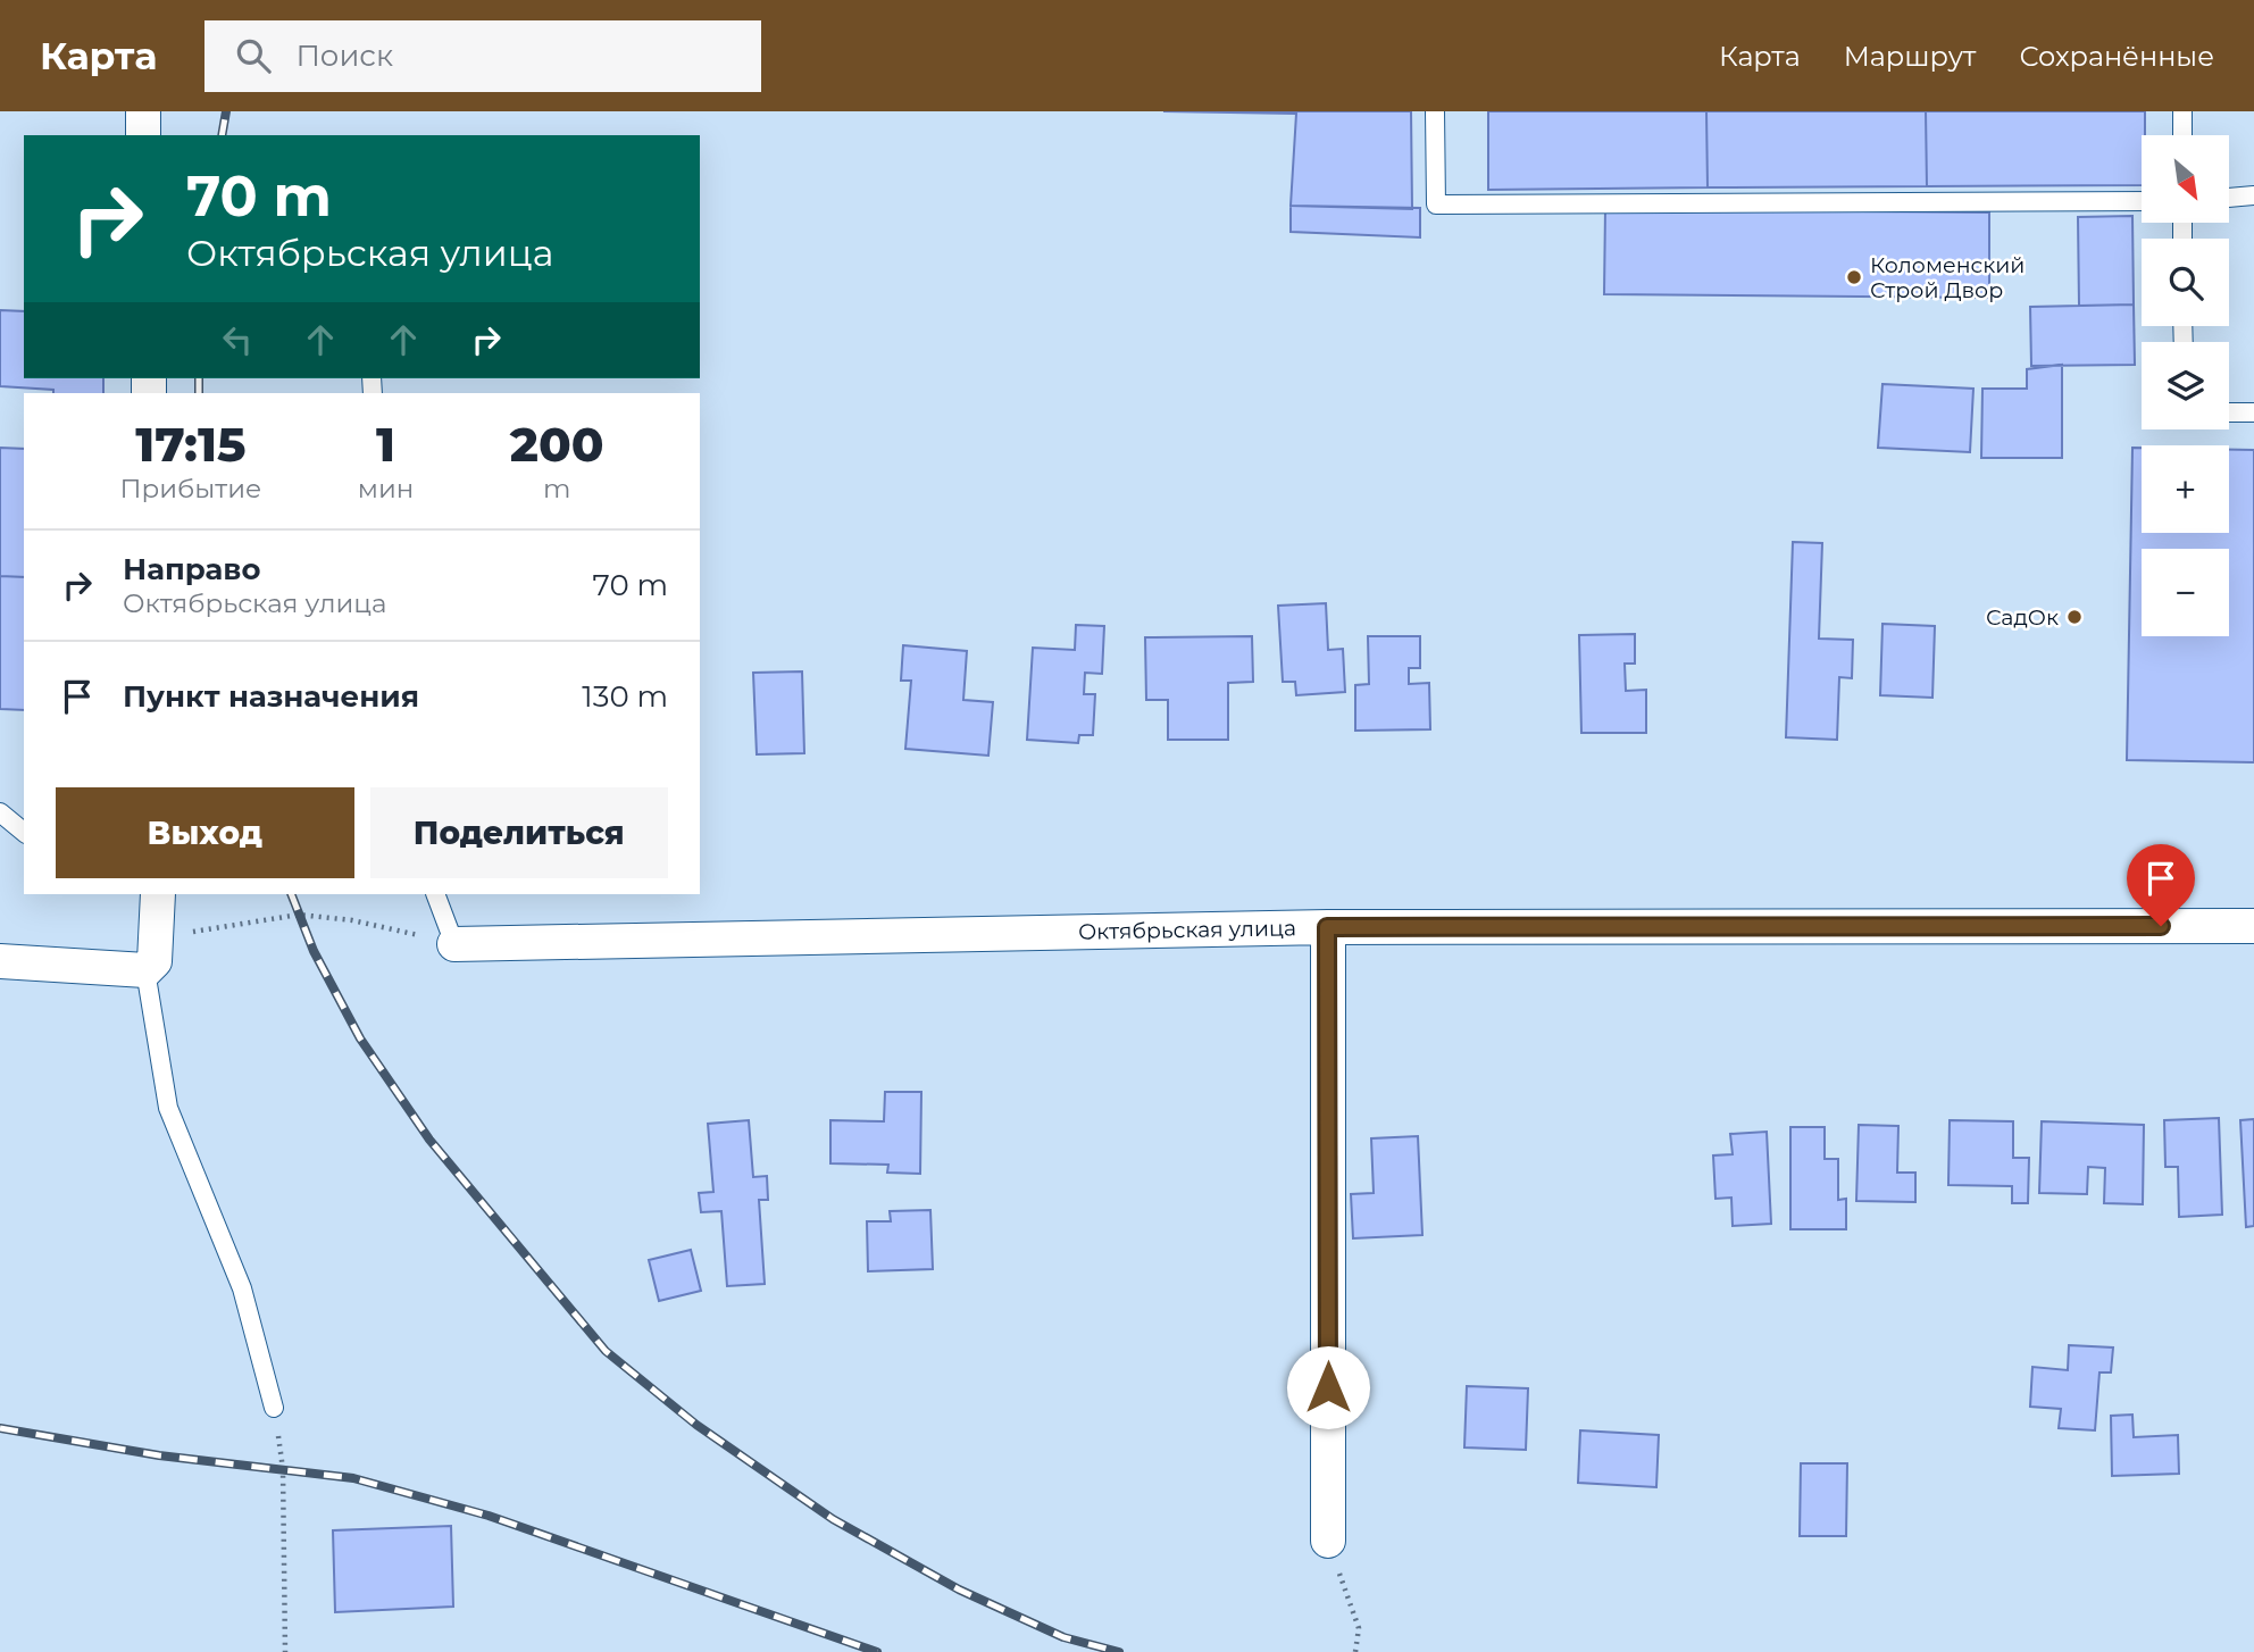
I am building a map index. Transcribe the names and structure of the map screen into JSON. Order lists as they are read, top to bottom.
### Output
{
  "streets": {
    "street": ["Октябрьская улица"]
  },
  "places": ["Коломенский Строй Двор", "СадОк"],
  "north": "bottom right",
  "page": {
    "header": "Карта",
    "search": "Поиск",
    "nav": ["Карта", "Маршрут", "Сохранённые"],
    "map_buttons": ["+", "−"],
    "turn": ["70 m", "Октябрьская улица"],
    "eta": [
      "17:15",
      "Прибытие",
      "1",
      "мин",
      "200",
      "m"
    ],
    "list": [
      {
        "name": "Направо",
        "note": "Октябрьская улица",
        "value": "70 m"
      },
      {
        "name": "Пункт назначения",
        "value": "130 m"
      }
    ],
    "buttons": ["Выход", "Поделиться"]
  }
}
